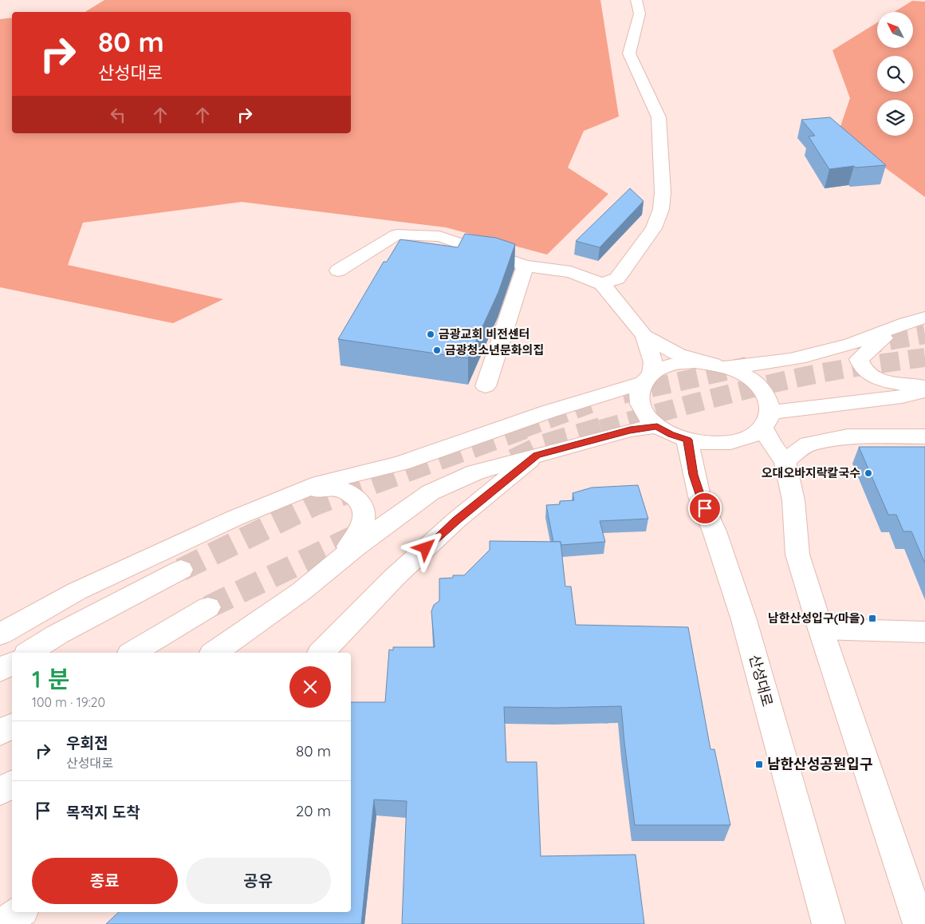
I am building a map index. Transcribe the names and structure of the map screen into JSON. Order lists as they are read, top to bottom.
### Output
{
  "streets": {
    "main road": ["산성대로"]
  },
  "places": {
    "other": ["금광교회 비전센터", "금광청소년문화의집", "오대오바지락칼국수"],
    "transit": ["남한산성입구(마을)", "남한산성공원입구"]
  },
  "north": "top left",
  "page": {
    "turn": ["80 m", "산성대로"],
    "heading": ["1 분", "100 m · 19:20"],
    "list": [
      {
        "name": "우회전",
        "note": "산성대로",
        "value": "80 m"
      },
      {
        "name": "목적지 도착",
        "value": "20 m"
      }
    ],
    "buttons": ["종료", "공유"]
  }
}
